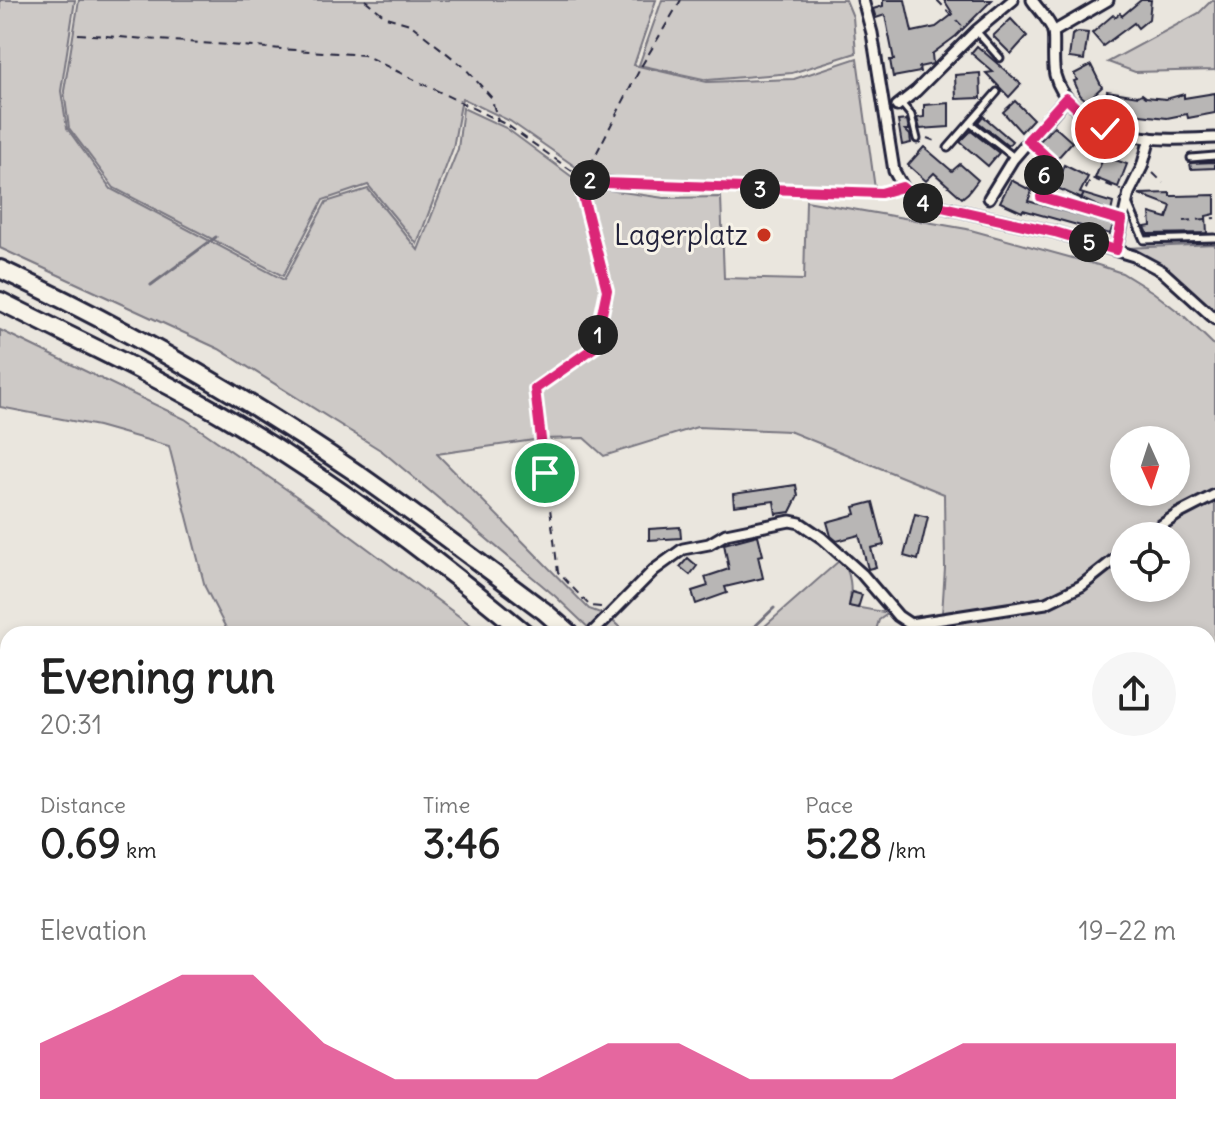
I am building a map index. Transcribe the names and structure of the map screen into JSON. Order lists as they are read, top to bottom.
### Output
{
  "places": ["Lagerplatz"],
  "north": "bottom",
  "page": {
    "pins": [
      "6",
      "2",
      "3",
      "4",
      "5",
      "1"
    ],
    "heading": ["Evening run", "20:31"],
    "stats": [
      ["Distance", "0.69 km"],
      ["Time", "3:46"],
      ["Pace", "5:28 /km"]
    ],
    "chart": ["Elevation", "19–22 m"]
  }
}
